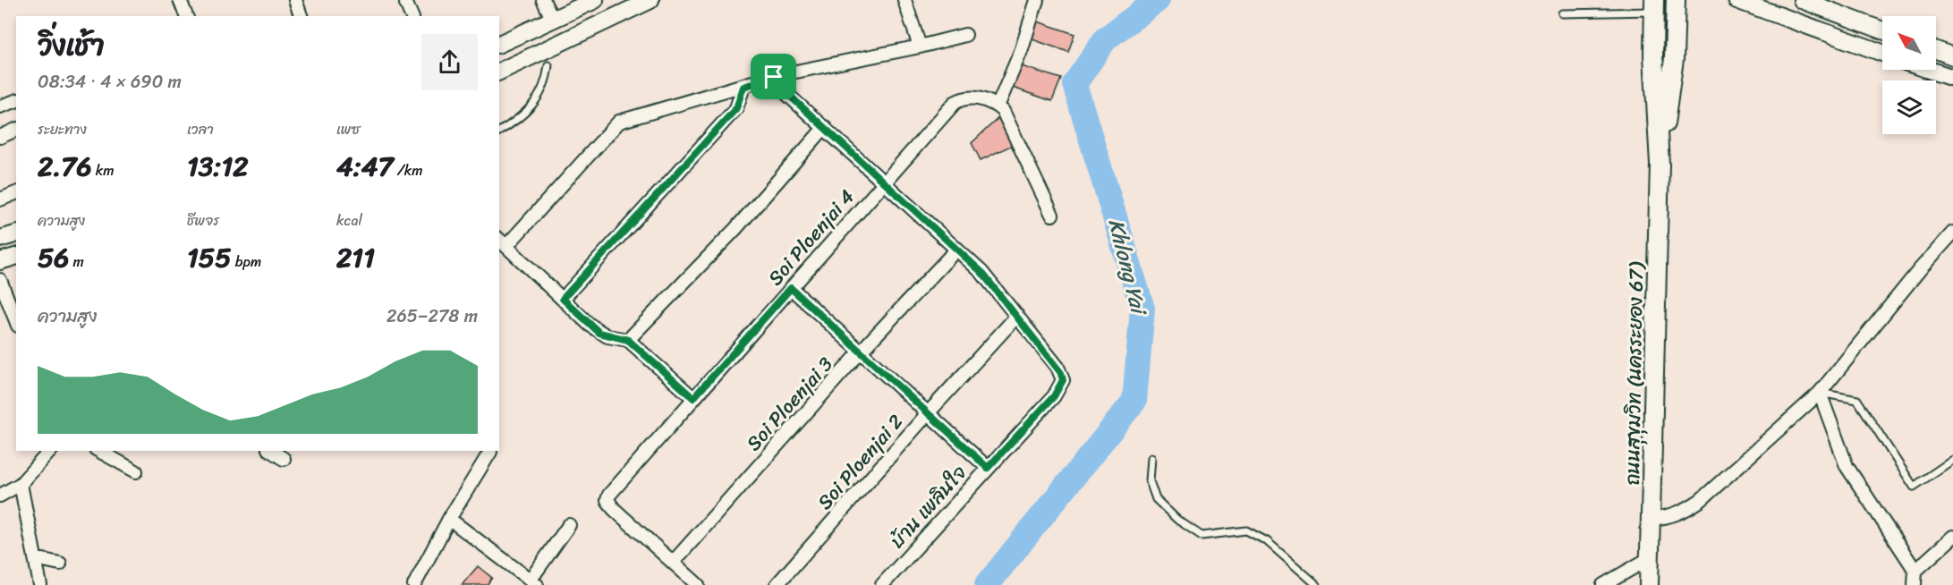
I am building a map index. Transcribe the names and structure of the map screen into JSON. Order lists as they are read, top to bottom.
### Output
{
  "streets": {
    "main road": ["ถนนสุขุมวิท (นครระยอง 67)"],
    "street": [
      "Soi Ploenjai 4",
      "Soi Ploenjai 3",
      "Soi Ploenjai 2",
      "บ้าน เพลินใจ"
    ]
  },
  "crossings": [
    ["Soi Ploenjai 4", "Soi Ploenjai 3"],
    ["Soi Ploenjai 2", "บ้าน เพลินใจ"]
  ],
  "water": ["Khlong Yai"],
  "north": "top left",
  "page": {
    "heading": ["วิ่งเช้า", "08:34 · 4 × 690 m"],
    "stats": [
      ["ระยะทาง", "2.76 km"],
      ["เวลา", "13:12"],
      ["เพซ", "4:47 /km"],
      ["ความสูง", "56 m"],
      ["ชีพจร", "155 bpm"],
      ["kcal", "211"]
    ],
    "chart": ["ความสูง", "265–278 m"]
  }
}
